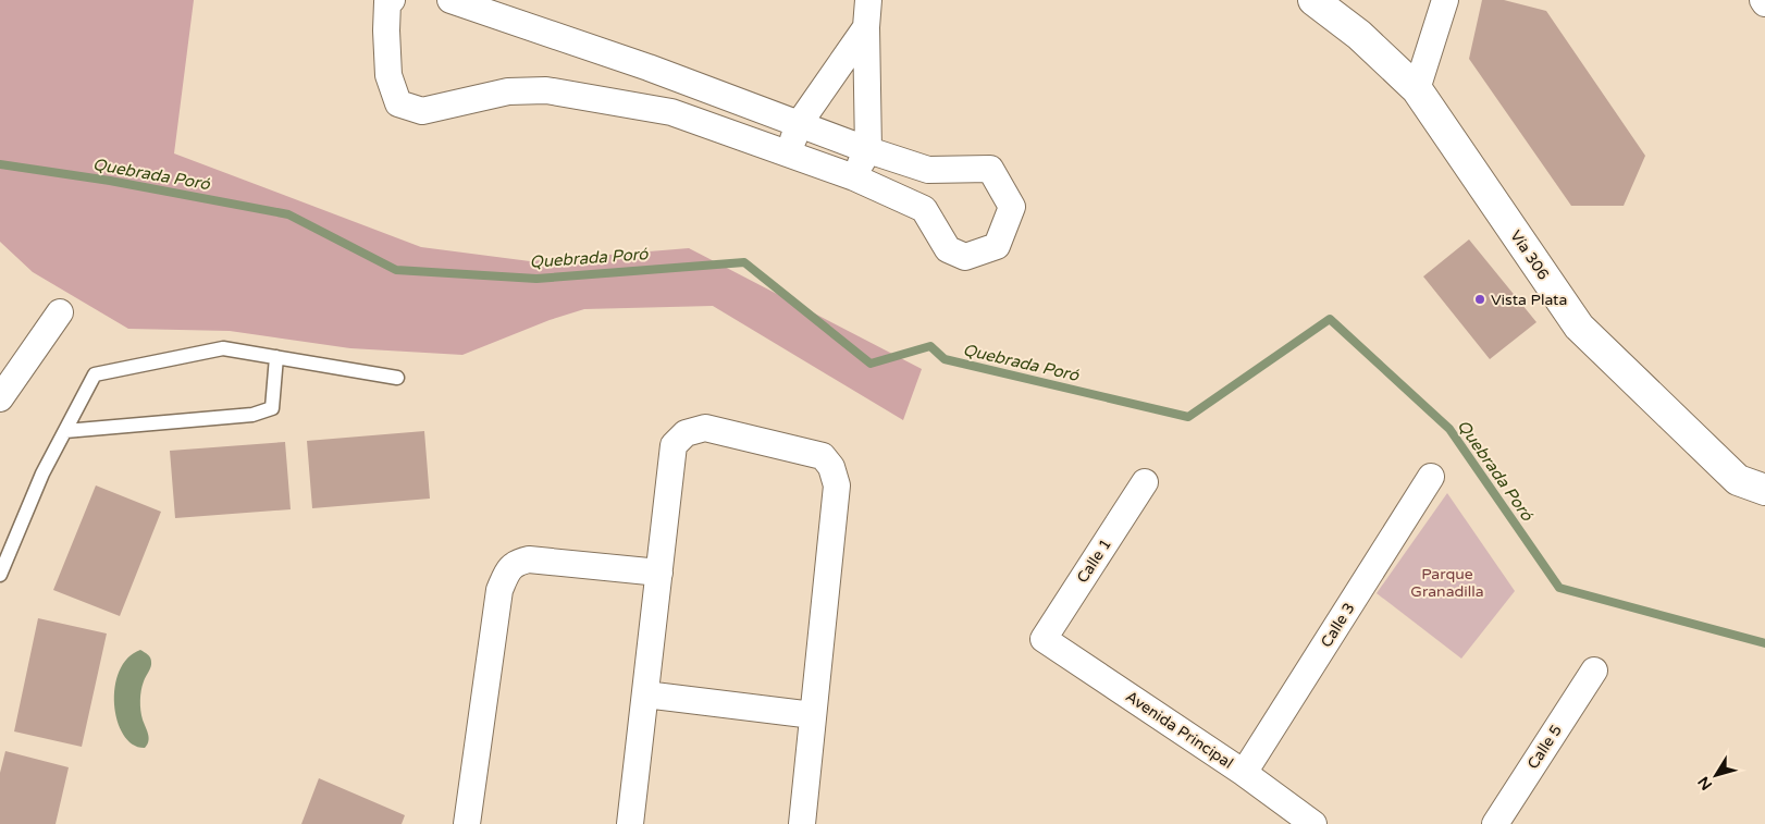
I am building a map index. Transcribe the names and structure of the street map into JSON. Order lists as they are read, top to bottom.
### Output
{
  "streets": {
    "street": [
      "Vía 306",
      "Calle 1",
      "Calle 3",
      "Avenida Principal",
      "Calle 5"
    ]
  },
  "crossings": [
    ["Calle 1", "Avenida Principal"],
    ["Calle 3", "Avenida Principal"]
  ],
  "water": ["Quebrada Poró"],
  "parks": ["Parque Granadilla"],
  "places": ["Vista Plata"],
  "north": "bottom left"
}
